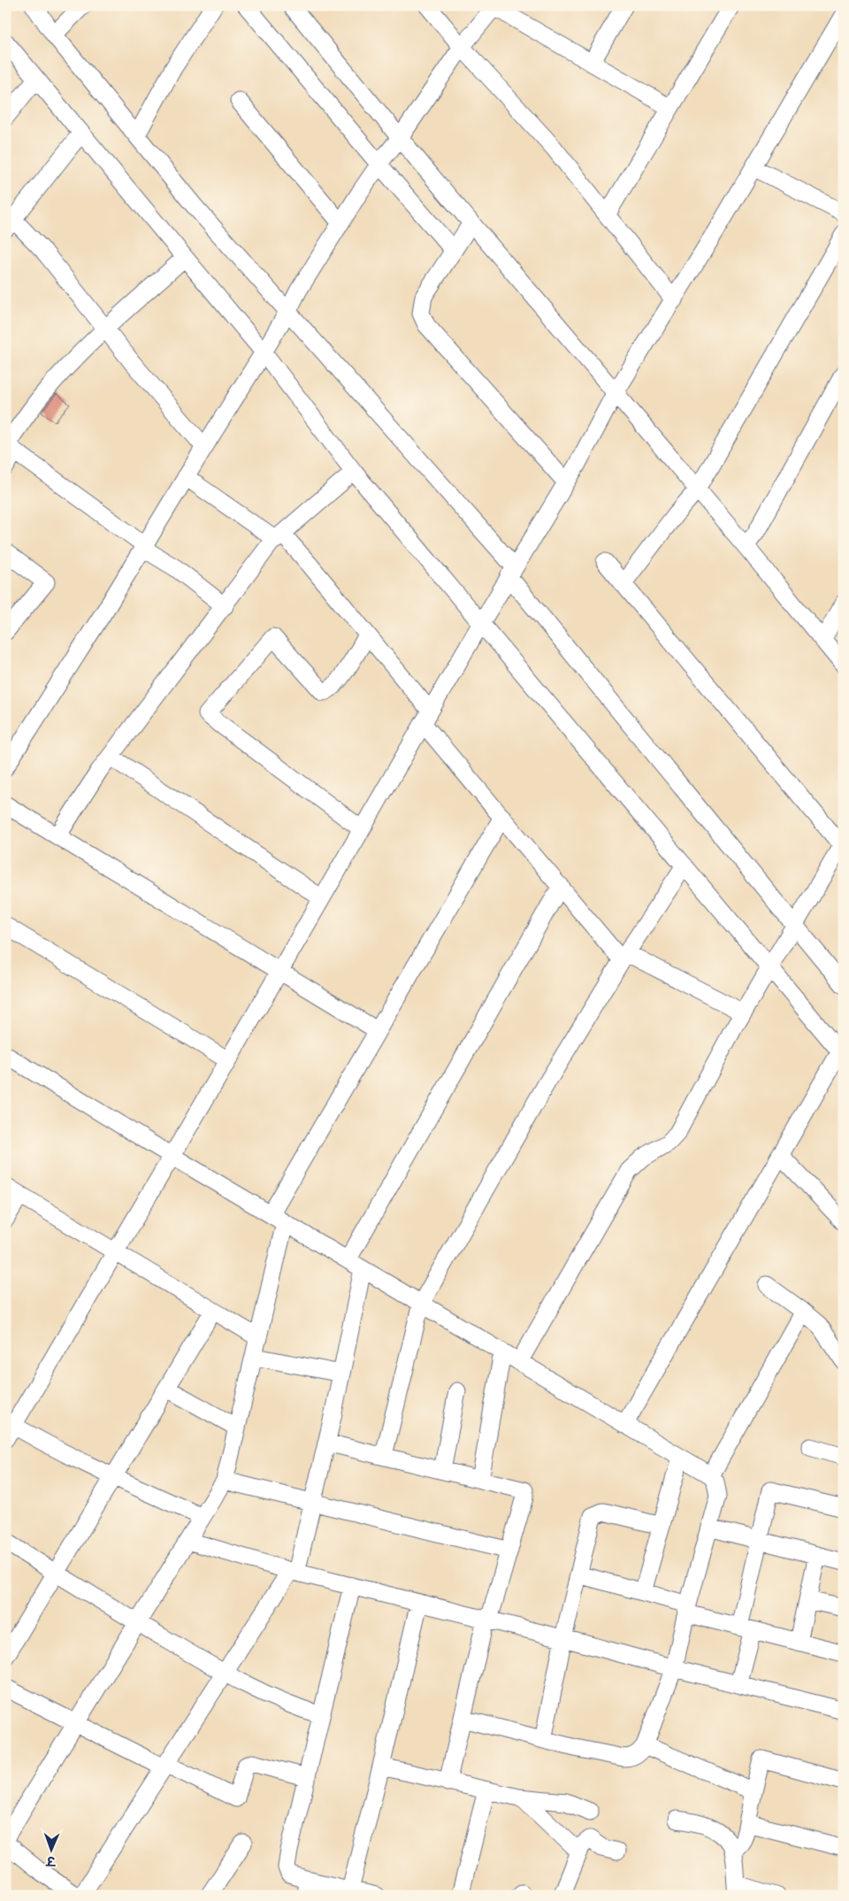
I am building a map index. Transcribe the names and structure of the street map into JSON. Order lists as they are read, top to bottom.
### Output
{
  "north": "bottom"
}
